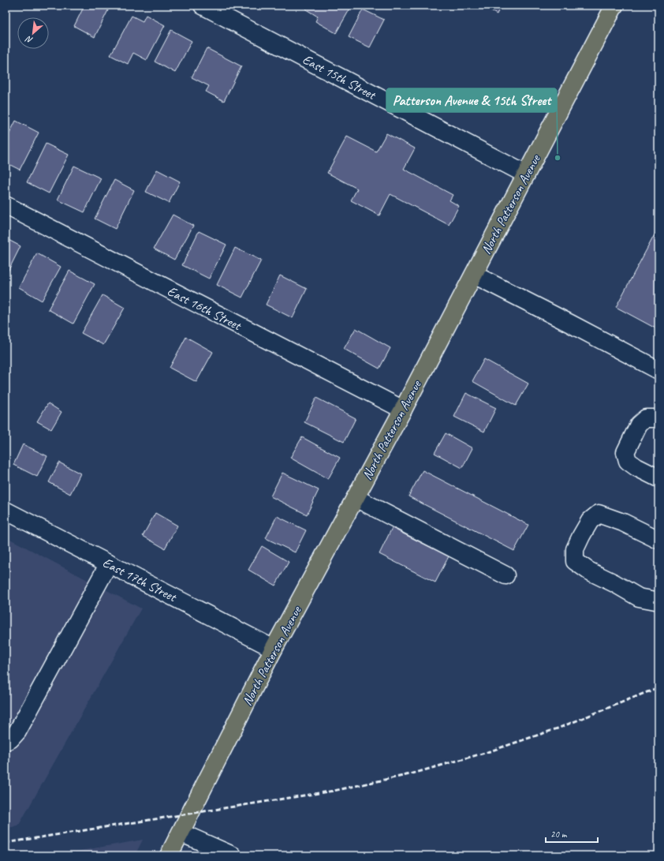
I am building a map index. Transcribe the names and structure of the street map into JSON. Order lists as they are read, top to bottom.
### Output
{
  "streets": {
    "main road": ["North Patterson Avenue"],
    "street": ["East 15th Street", "East 16th Street", "East 17th Street"]
  },
  "crossings": [
    ["East 15th Street", "North Patterson Avenue"],
    ["North Patterson Avenue", "East 16th Street"],
    ["North Patterson Avenue", "East 17th Street"]
  ],
  "places": ["Patterson Avenue & 15th Street"],
  "scale_bar": "20 m",
  "north": "bottom left"
}
